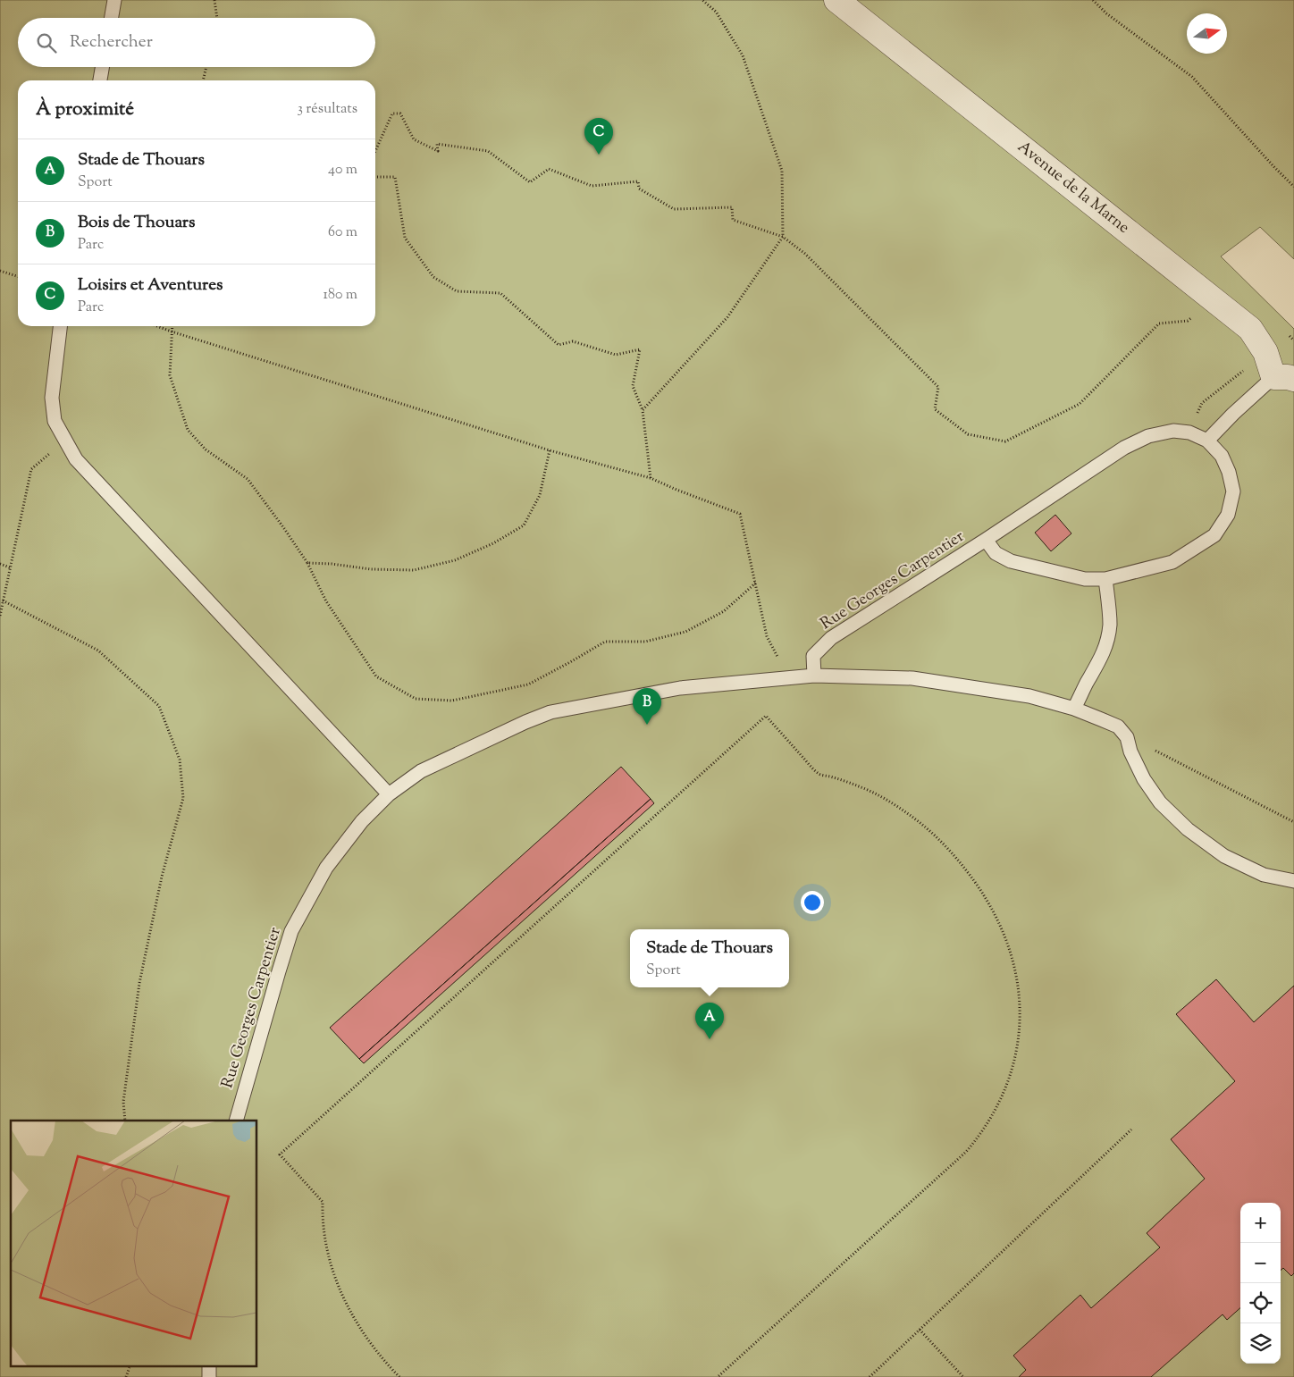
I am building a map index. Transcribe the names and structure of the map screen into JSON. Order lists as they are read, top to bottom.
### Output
{
  "streets": {
    "street": ["Avenue de la Marne"],
    "lane": ["Rue Georges Carpentier"]
  },
  "north": "right",
  "page": {
    "search": "Rechercher",
    "heading": ["À proximité", "3 résultats"],
    "pins": ["C", "B", "A"],
    "list": [
      {
        "mark": "A",
        "name": "Stade de Thouars",
        "note": "Sport",
        "value": "40 m"
      },
      {
        "mark": "B",
        "name": "Bois de Thouars",
        "note": "Parc",
        "value": "60 m"
      },
      {
        "mark": "C",
        "name": "Loisirs et Aventures",
        "note": "Parc",
        "value": "180 m"
      }
    ],
    "popup": ["Stade de Thouars", "Sport"],
    "map_buttons": ["+", "−"]
  }
}
